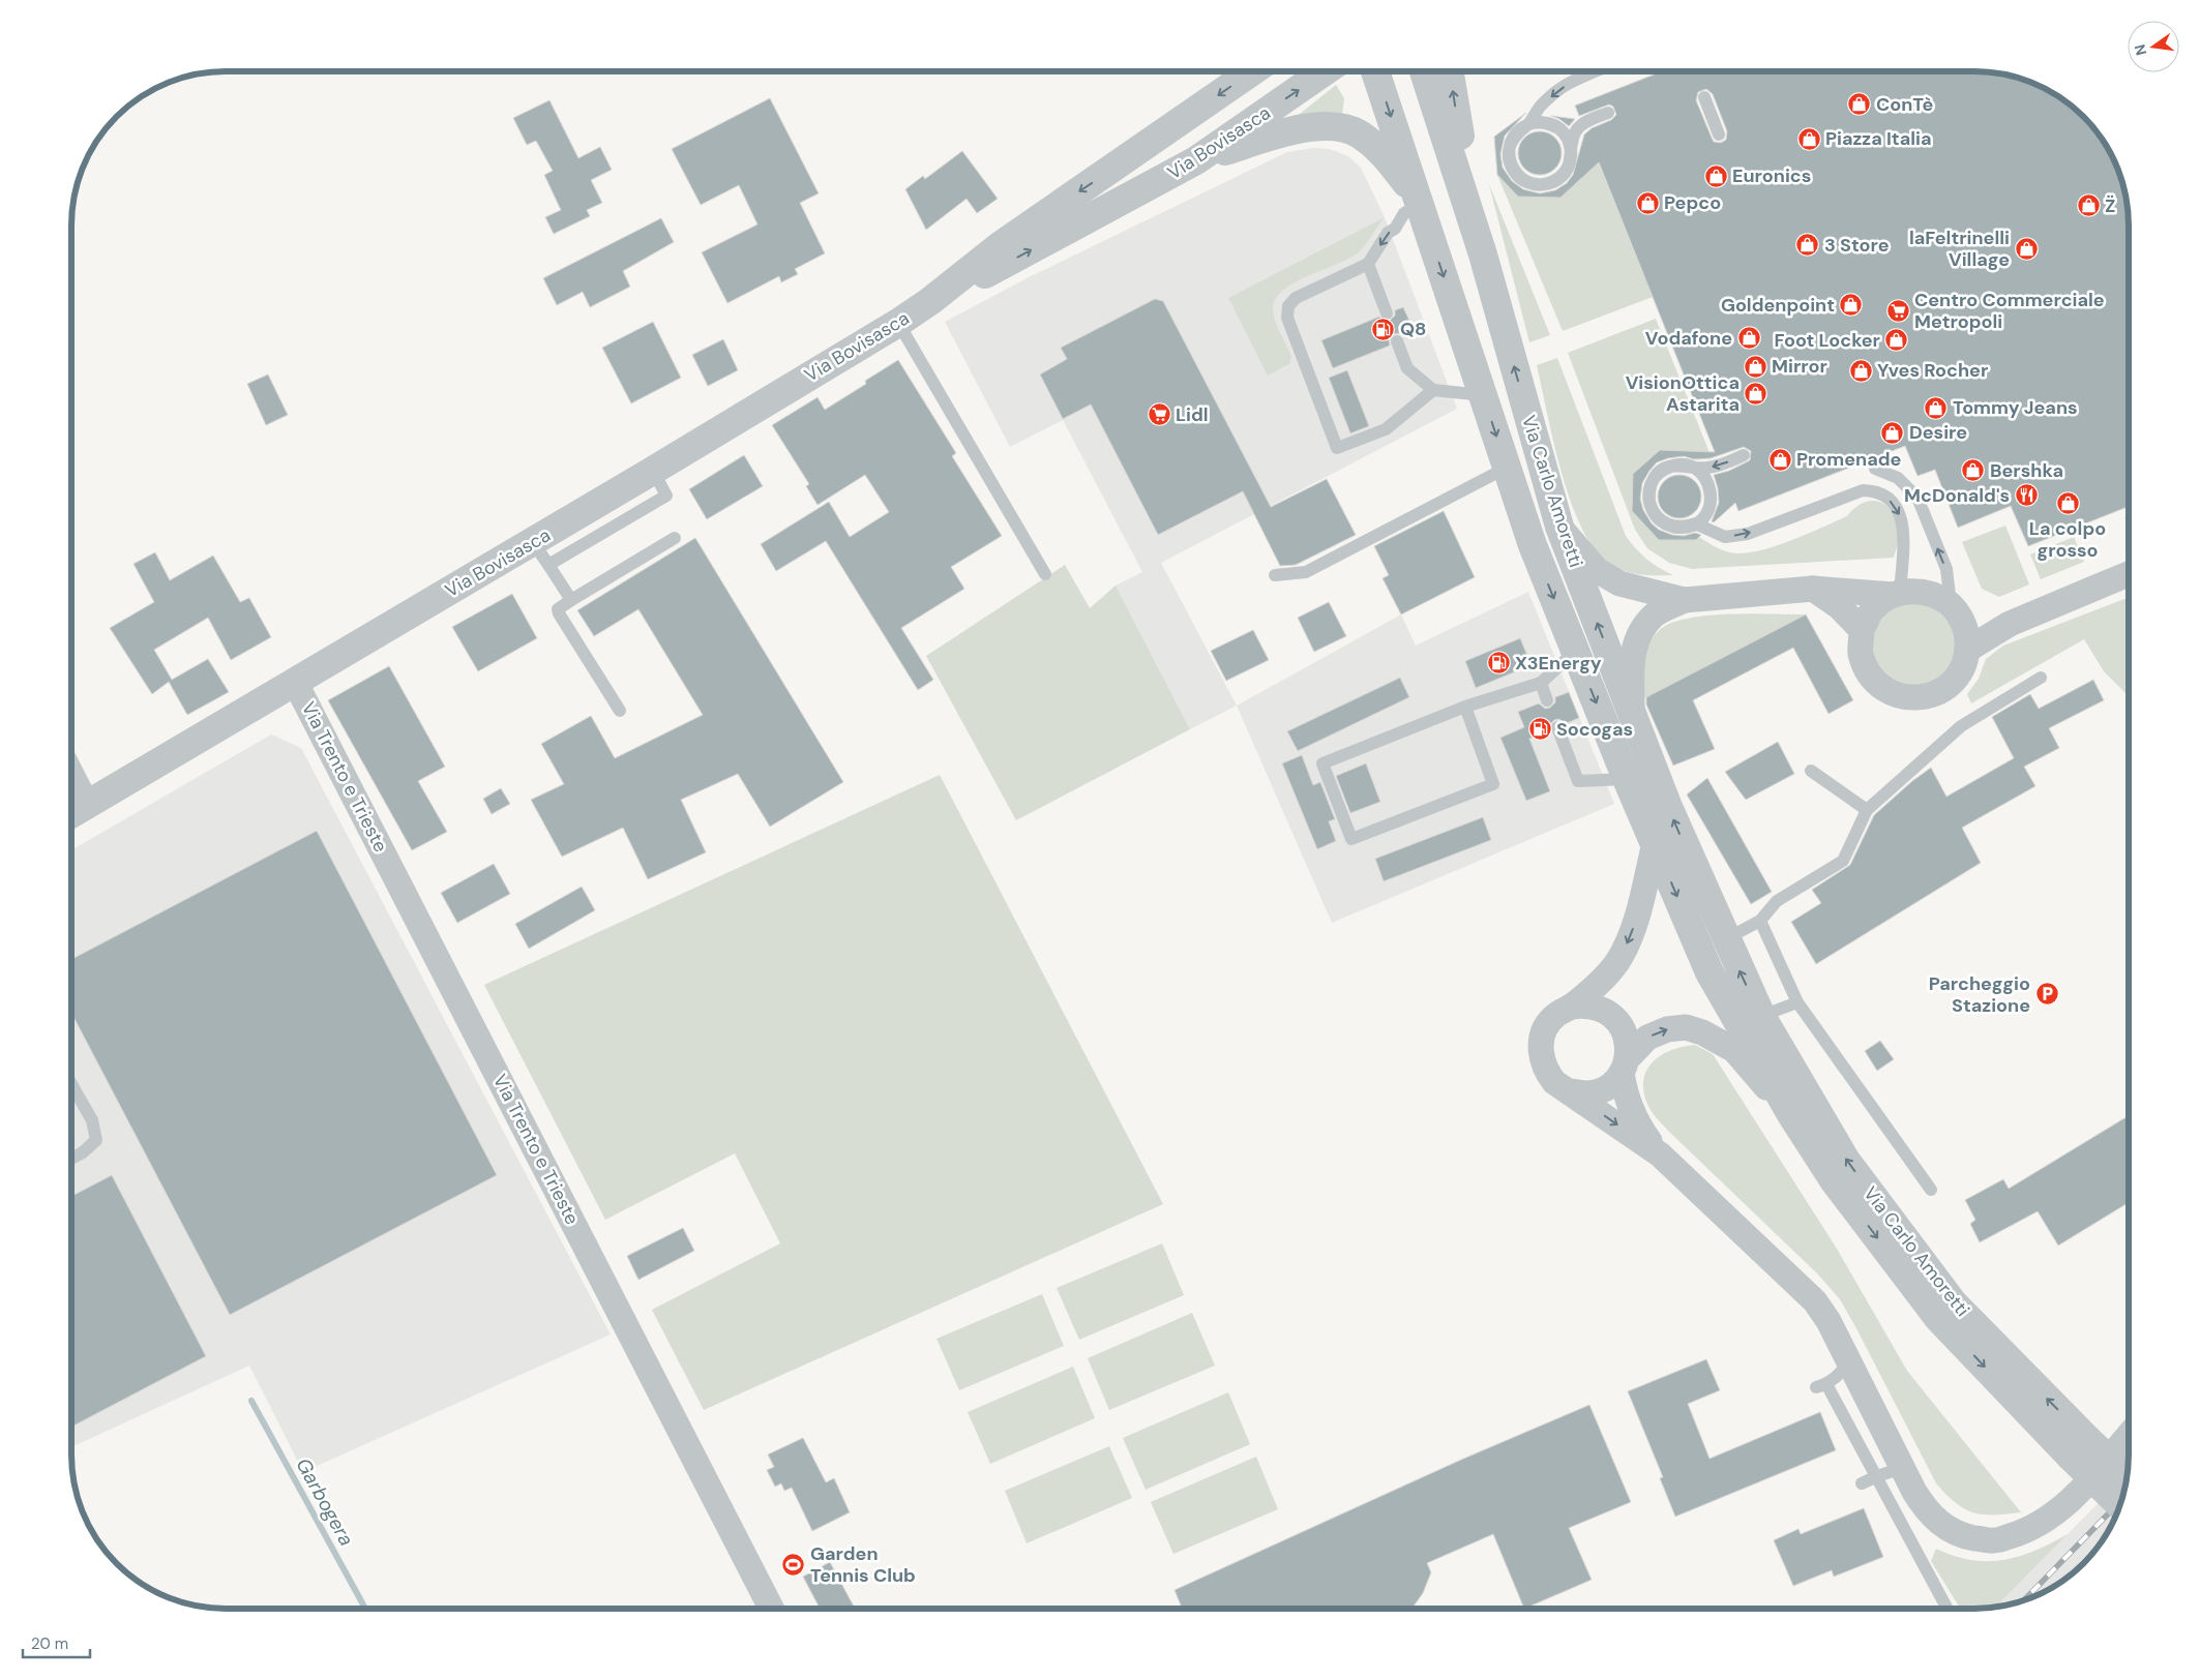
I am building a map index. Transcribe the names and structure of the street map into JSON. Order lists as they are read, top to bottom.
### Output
{
  "streets": {
    "street": ["Via Bovisasca", "Via Carlo Amoretti", "Via Trento e Trieste"]
  },
  "crossings": [
    ["Via Bovisasca", "Via Trento e Trieste"]
  ],
  "water": ["Garbogera"],
  "places": {
    "shop": [
      "ConTè",
      "Piazza Italia",
      "Euronics",
      "Pepco",
      "Z̈",
      "3 Store",
      "laFeltrinelli Village",
      "Goldenpoint",
      "Vodafone",
      "Foot Locker",
      "Mirror",
      "Yves Rocher",
      "VisionOttica Astarita",
      "Tommy Jeans",
      "Desire",
      "Promenade",
      "Bershka",
      "La colpo grosso"
    ],
    "supermarket": ["Centro Commerciale Metropoli", "Lidl"],
    "fuel station": ["Q8", "X3Energy", "Socogas"],
    "restaurant": ["McDonald's"],
    "parking": ["Parcheggio Stazione"],
    "sports": ["Garden Tennis Club"]
  },
  "scale_bar": "20 m",
  "north": "left"
}
